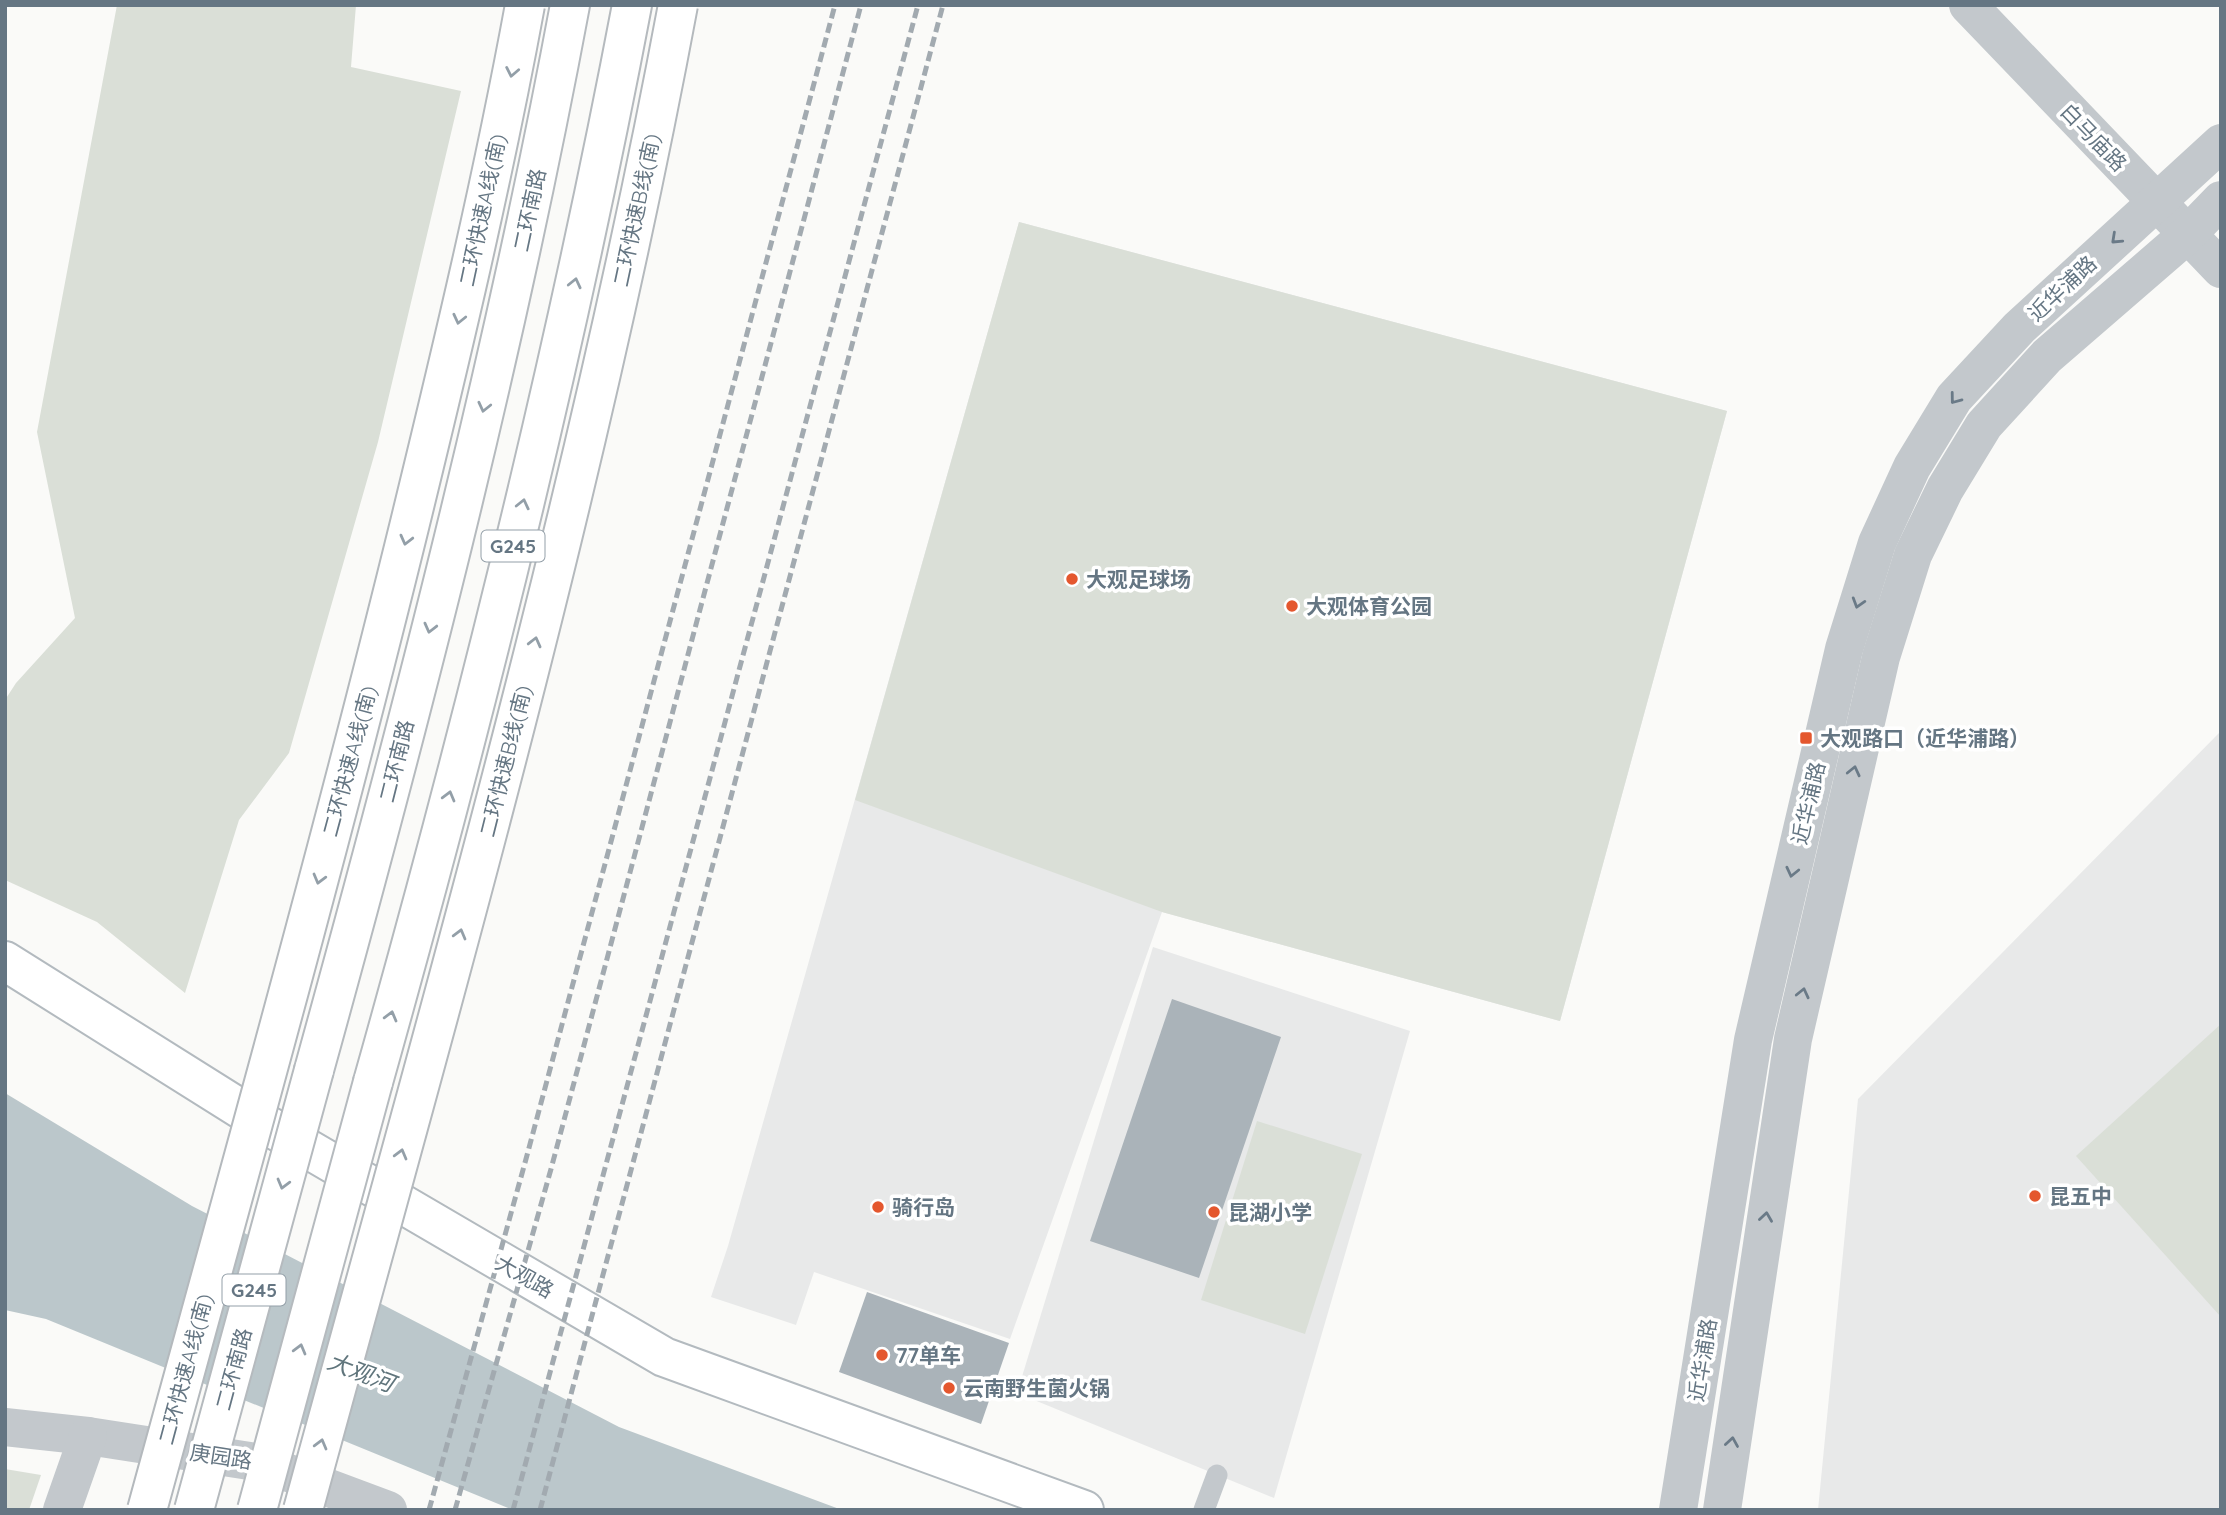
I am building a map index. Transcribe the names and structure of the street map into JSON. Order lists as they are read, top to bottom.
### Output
{
  "streets": {
    "main road": [
      "二环快速A线(南)",
      "二环南路",
      "二环快速B线(南)",
      "G245",
      "大观路"
    ],
    "street": ["白马庙路", "近华浦路", "庚园路"]
  },
  "crossings": [
    ["白马庙路", "近华浦路"]
  ],
  "water": ["大观河"],
  "places": {
    "other": [
      "大观足球场",
      "大观体育公园",
      "昆五中",
      "骑行岛",
      "昆湖小学",
      "77单车",
      "云南野生菌火锅"
    ],
    "transit": ["大观路口（近华浦路）"]
  }
}
